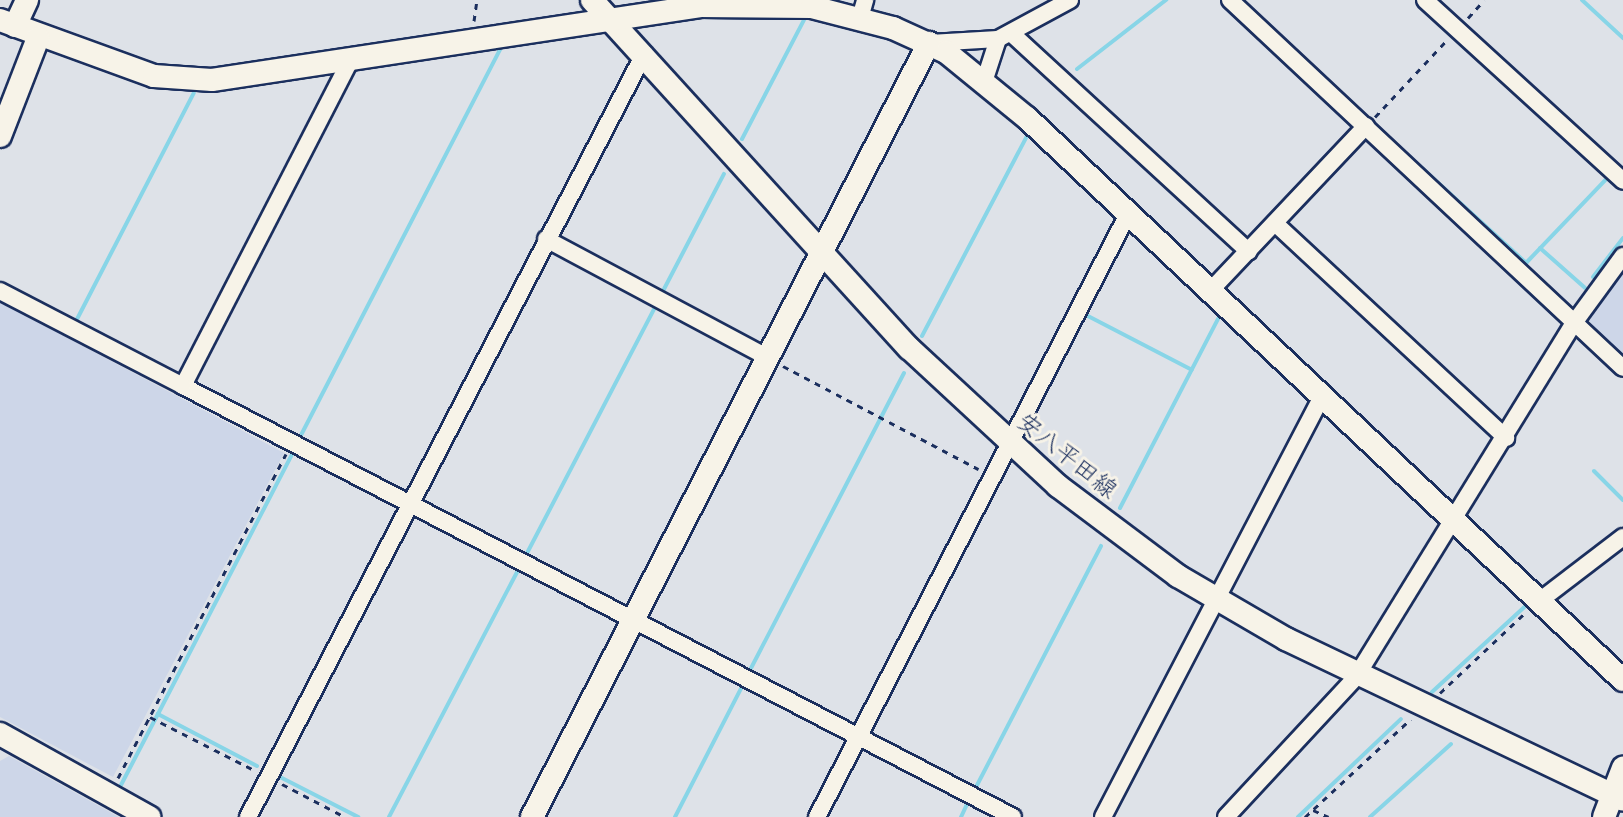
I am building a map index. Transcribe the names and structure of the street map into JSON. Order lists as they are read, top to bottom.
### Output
{
  "streets": {
    "street": ["安八平田線"]
  }
}
